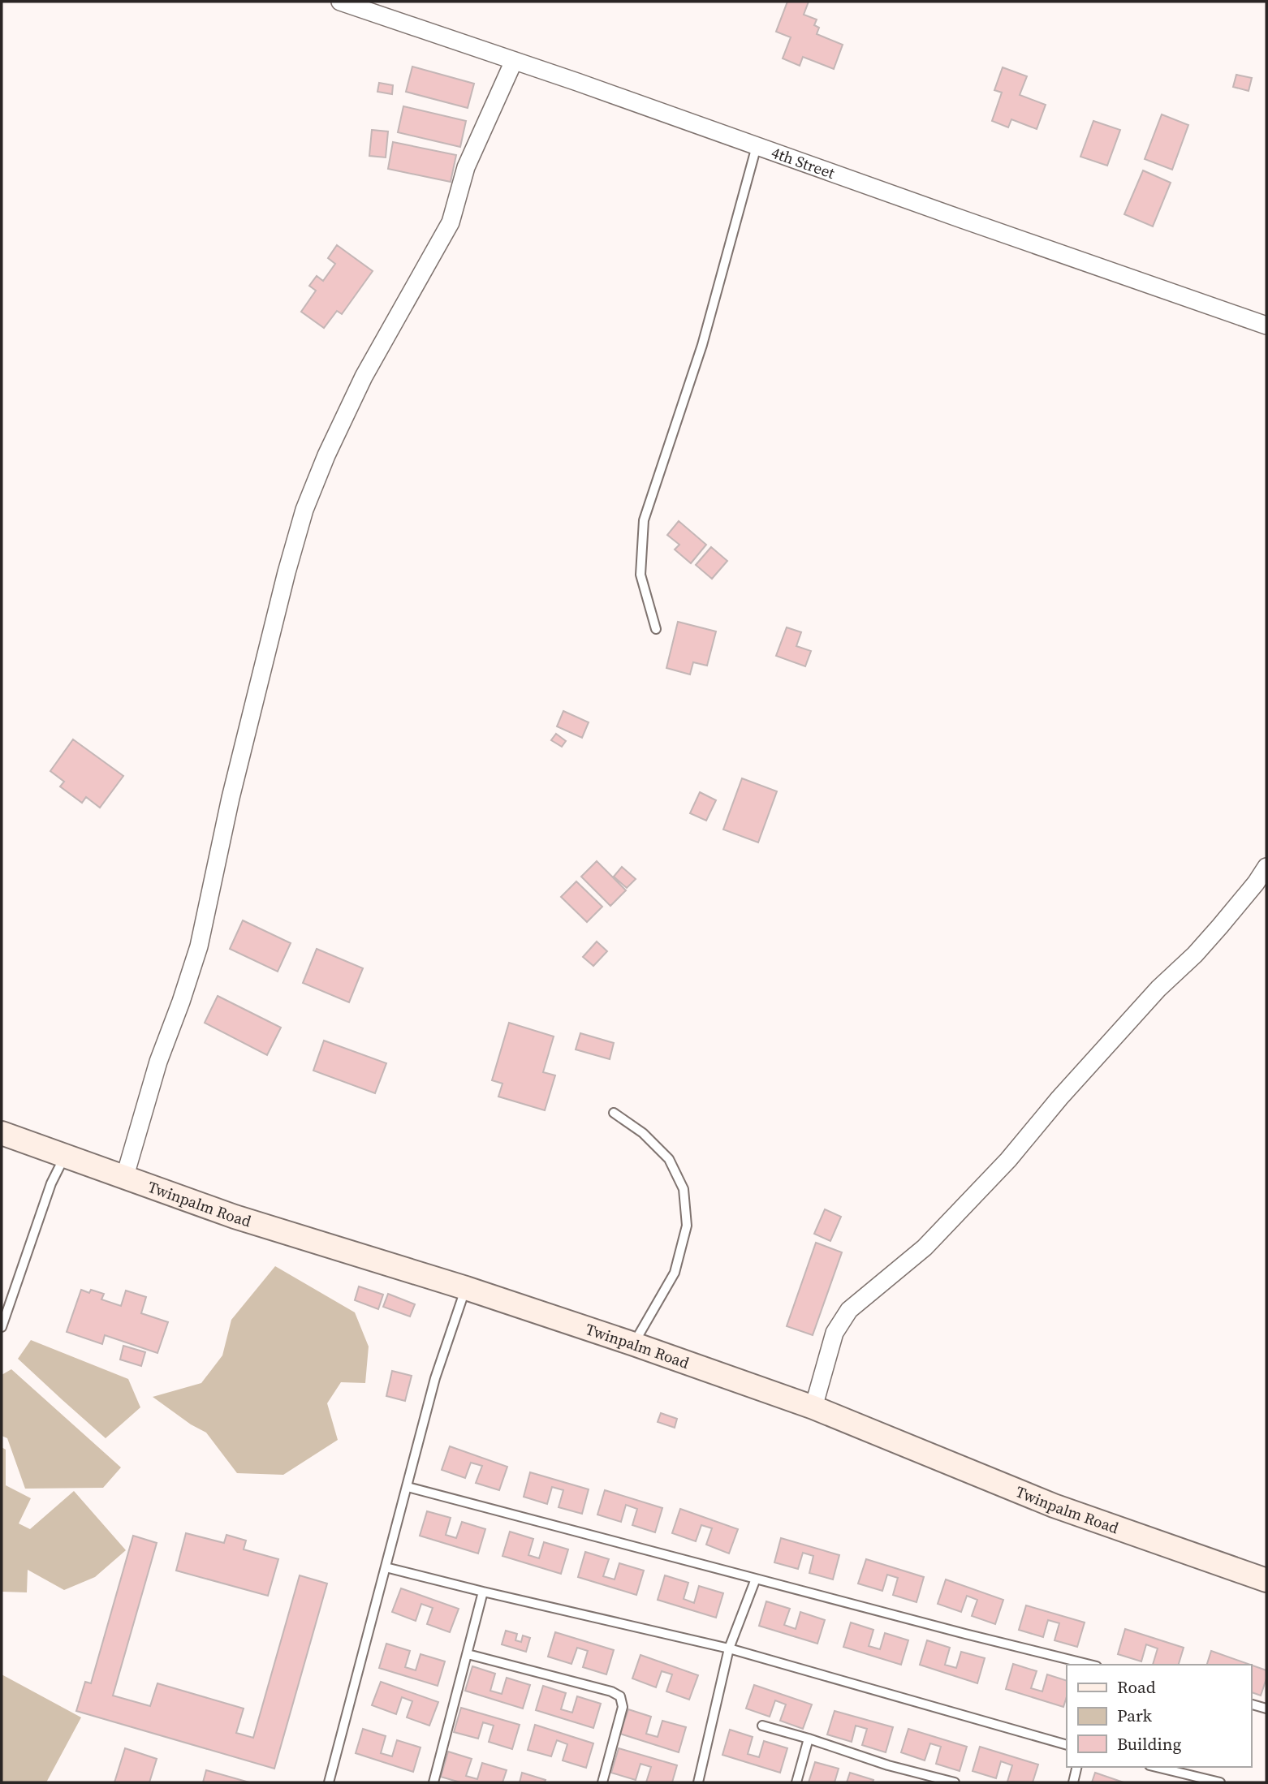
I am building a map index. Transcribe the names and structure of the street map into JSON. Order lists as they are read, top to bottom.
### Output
{
  "streets": {
    "main road": ["Twinpalm Road"],
    "street": ["4th Street"]
  },
  "legend": ["Road", "Park", "Building"]
}
